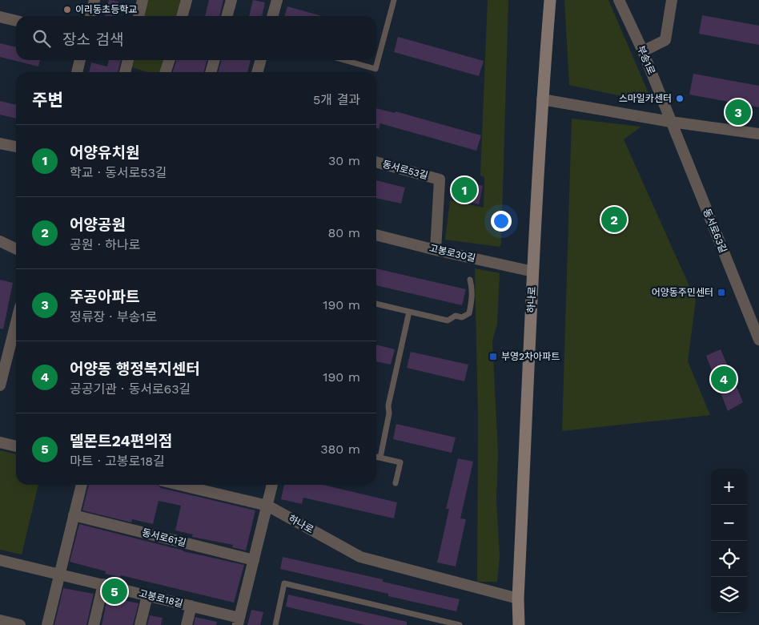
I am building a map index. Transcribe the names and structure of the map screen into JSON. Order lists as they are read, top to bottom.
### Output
{
  "streets": {
    "street": [
      "부송1로",
      "동서로53길",
      "동서로63길",
      "고봉로30길",
      "하나로",
      "동서로61길",
      "고봉로18길"
    ]
  },
  "crossings": [
    ["부송1로", "동서로63길"],
    ["동서로53길", "고봉로30길"],
    ["고봉로30길", "하나로"]
  ],
  "places": {
    "other": ["이리동초등학교", "스마일카센터"],
    "transit": ["어양동주민센터", "부영2차아파트"]
  },
  "page": {
    "search": "장소 검색",
    "heading": ["주변", "5개 결과"],
    "pins": [
      "3",
      "1",
      "2",
      "4",
      "5"
    ],
    "list": [
      {
        "mark": "1",
        "name": "어양유치원",
        "note": "학교 · 동서로53길",
        "value": "30 m"
      },
      {
        "mark": "2",
        "name": "어양공원",
        "note": "공원 · 하나로",
        "value": "80 m"
      },
      {
        "mark": "3",
        "name": "주공아파트",
        "note": "정류장 · 부송1로",
        "value": "190 m"
      },
      {
        "mark": "4",
        "name": "어양동 행정복지센터",
        "note": "공공기관 · 동서로63길",
        "value": "190 m"
      },
      {
        "mark": "5",
        "name": "델몬트24편의점",
        "note": "마트 · 고봉로18길",
        "value": "380 m"
      }
    ],
    "map_buttons": ["+", "−"]
  }
}
